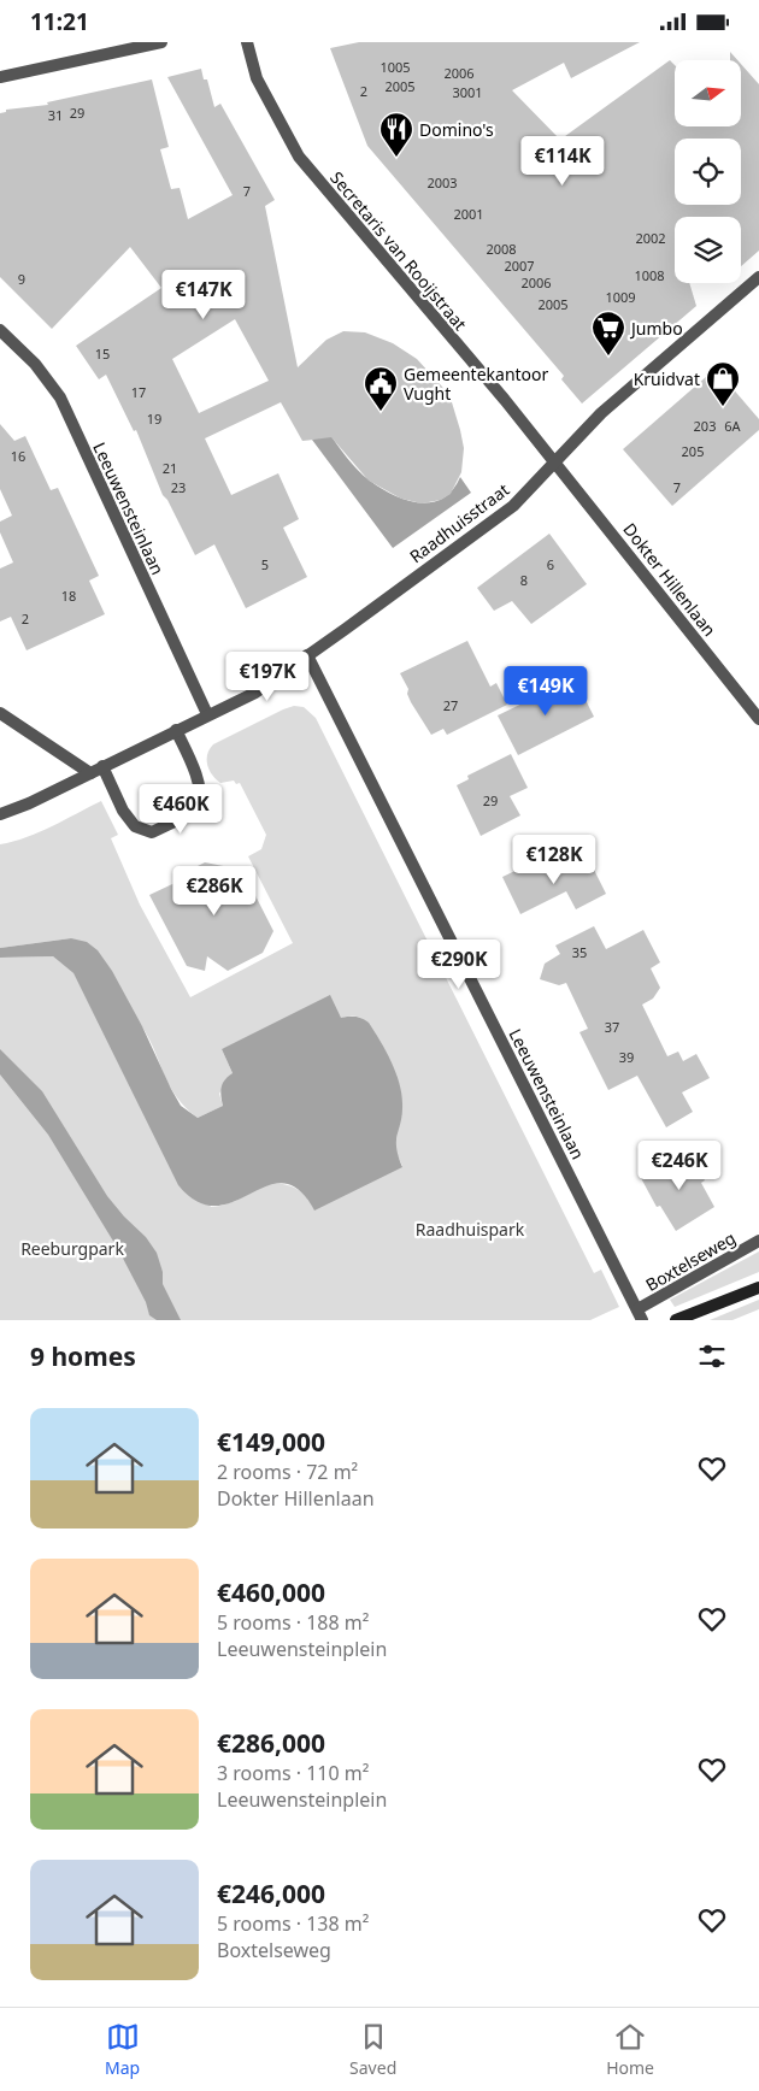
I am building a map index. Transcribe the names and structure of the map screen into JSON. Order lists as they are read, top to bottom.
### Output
{
  "streets": {
    "street": [
      "Secretaris van Rooijstraat",
      "Leeuwensteinlaan",
      "Raadhuisstraat",
      "Dokter Hillenlaan",
      "Boxtelseweg"
    ]
  },
  "crossings": [
    ["Secretaris van Rooijstraat", "Raadhuisstraat"],
    ["Secretaris van Rooijstraat", "Dokter Hillenlaan"],
    ["Leeuwensteinlaan", "Raadhuisstraat"],
    ["Leeuwensteinlaan", "Boxtelseweg"],
    ["Raadhuisstraat", "Dokter Hillenlaan"]
  ],
  "parks": ["Raadhuispark", "Reeburgpark"],
  "places": {
    "restaurant": ["Domino's"],
    "supermarket": ["Jumbo"],
    "shop": ["Kruidvat"],
    "public building": ["Gemeentekantoor Vught"]
  },
  "house_numbers": [
    "1005",
    "2006",
    "2005",
    "2",
    "3001",
    "29",
    "31",
    "2003",
    "7",
    "2001",
    "2002",
    "2008",
    "2007",
    "1008",
    "9",
    "2006",
    "1009",
    "2005",
    "15",
    "17",
    "19",
    "203",
    "6A",
    "205",
    "16",
    "21",
    "23",
    "7",
    "5",
    "6",
    "8",
    "18",
    "2",
    "27",
    "29",
    "35",
    "37",
    "39"
  ],
  "north": "right",
  "page": {
    "status": "11:21",
    "price": [
      "€114K",
      "€147K",
      "€197K",
      "€149K",
      "€460K",
      "€128K",
      "€286K",
      "€290K",
      "€246K"
    ],
    "heading": "9 homes",
    "list": [
      {
        "name": "€149,000",
        "note": "2 rooms · 72 m² · Dokter Hillenlaan"
      },
      {
        "name": "€460,000",
        "note": "5 rooms · 188 m² · Leeuwensteinplein"
      },
      {
        "name": "€286,000",
        "note": "3 rooms · 110 m² · Leeuwensteinplein"
      },
      {
        "name": "€246,000",
        "note": "5 rooms · 138 m² · Boxtelseweg"
      }
    ],
    "tabs": ["Map", "Saved", "Home"]
  }
}
